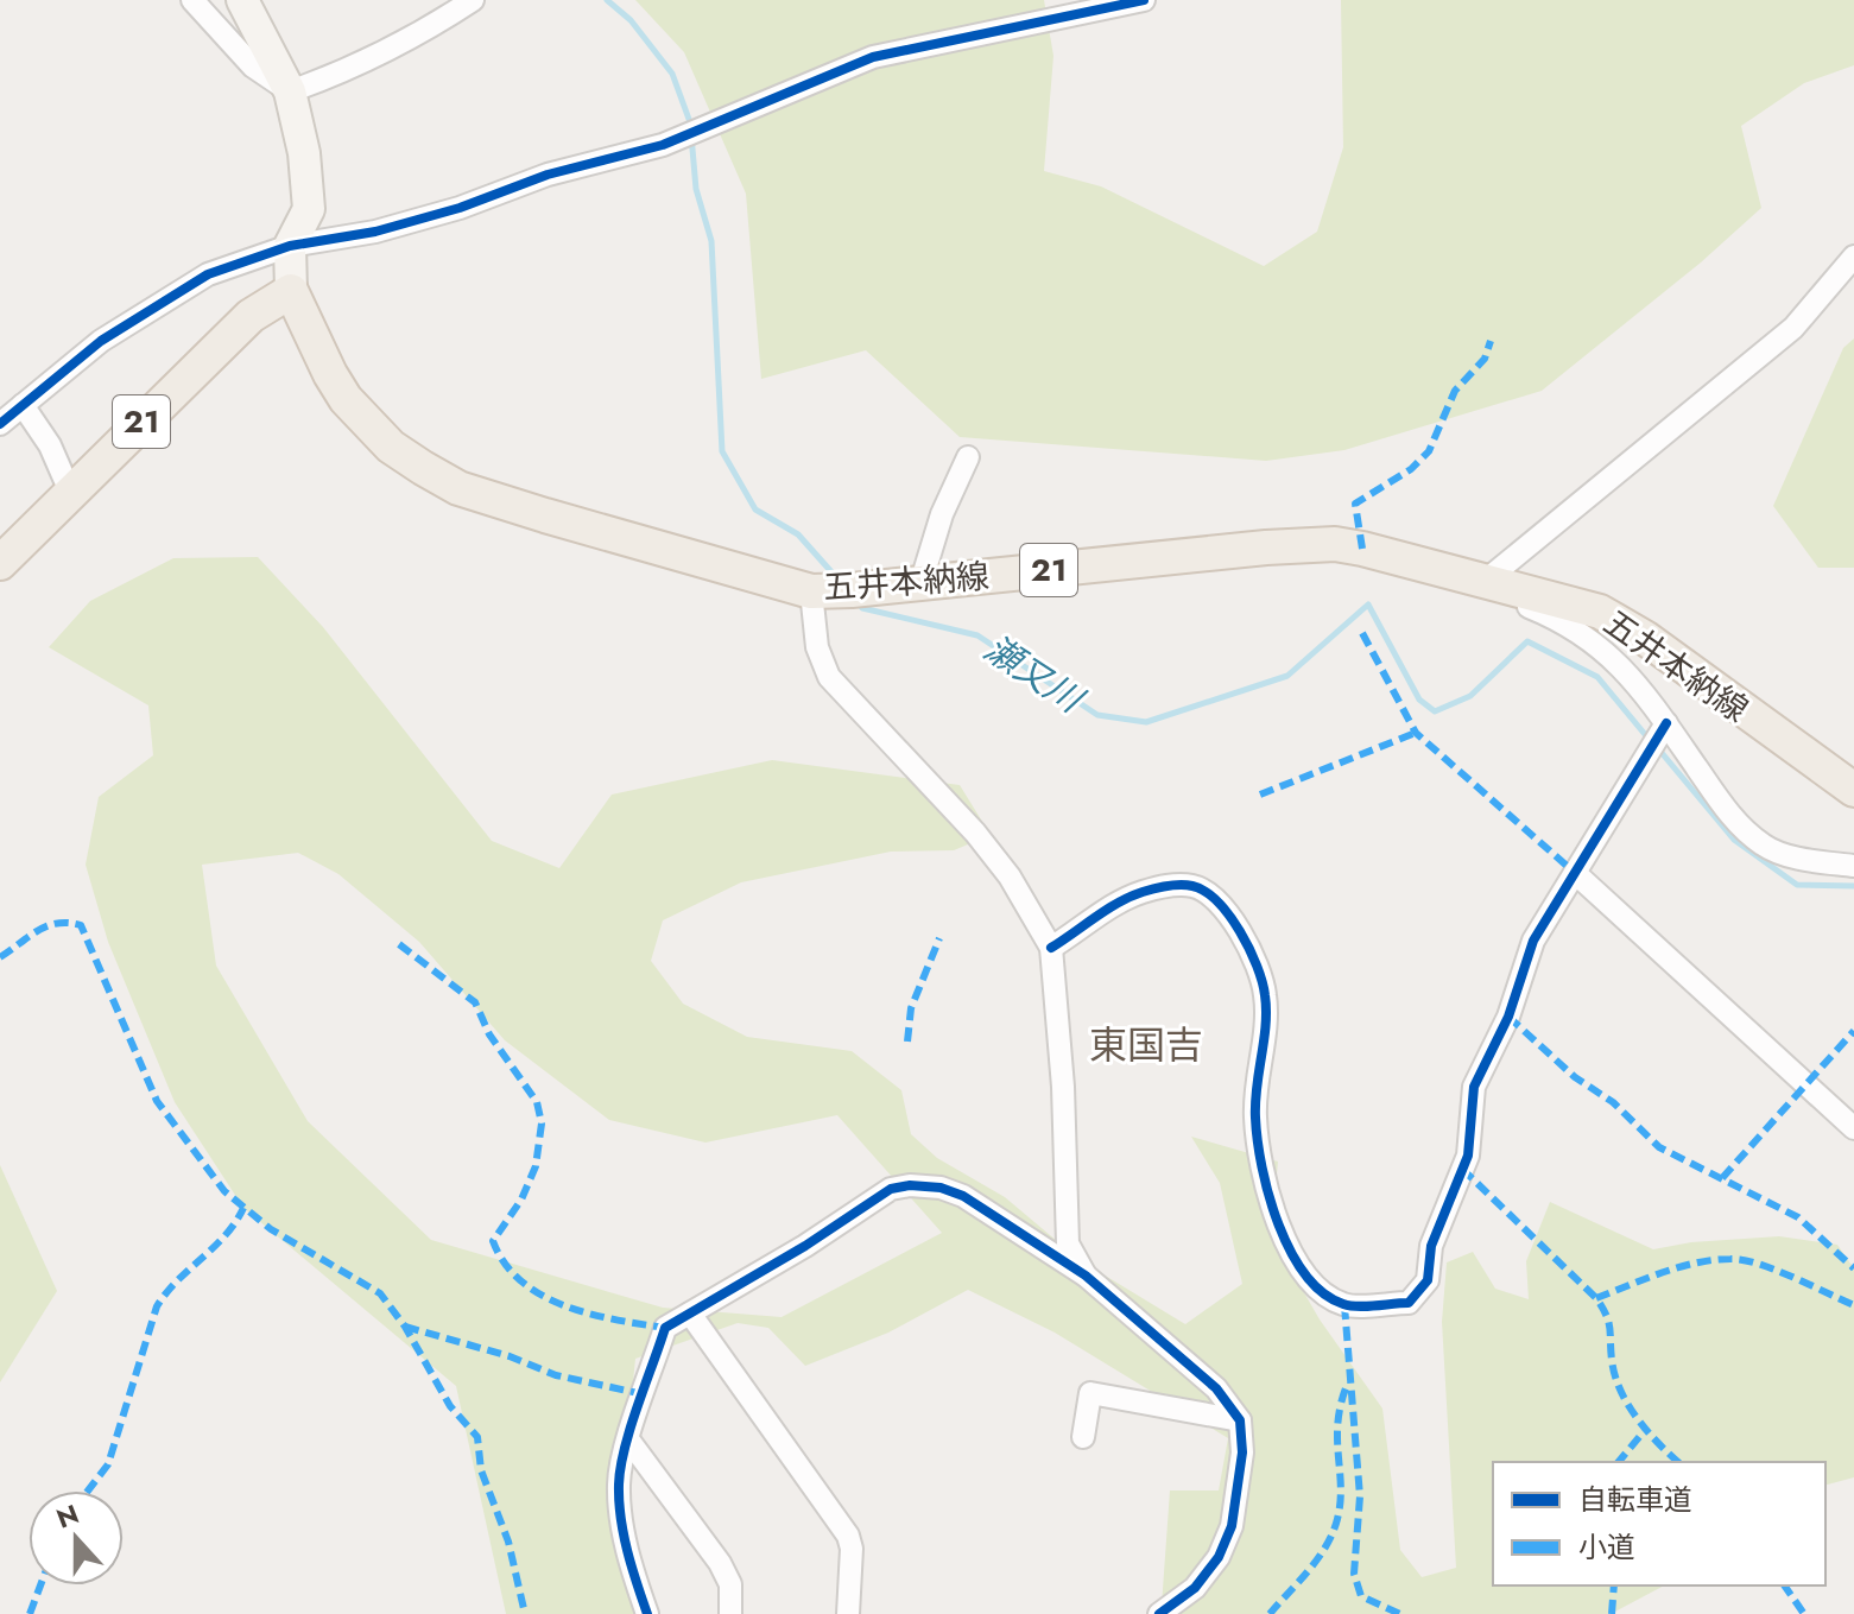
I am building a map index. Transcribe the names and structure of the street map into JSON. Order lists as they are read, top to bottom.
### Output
{
  "streets": {
    "main road": ["21", "五井本納線"]
  },
  "crossings": [
    ["21", "五井本納線"]
  ],
  "districts": ["東国吉"],
  "water": ["瀬又川"],
  "legend": ["自転車道", "小道"],
  "north": "top"
}
